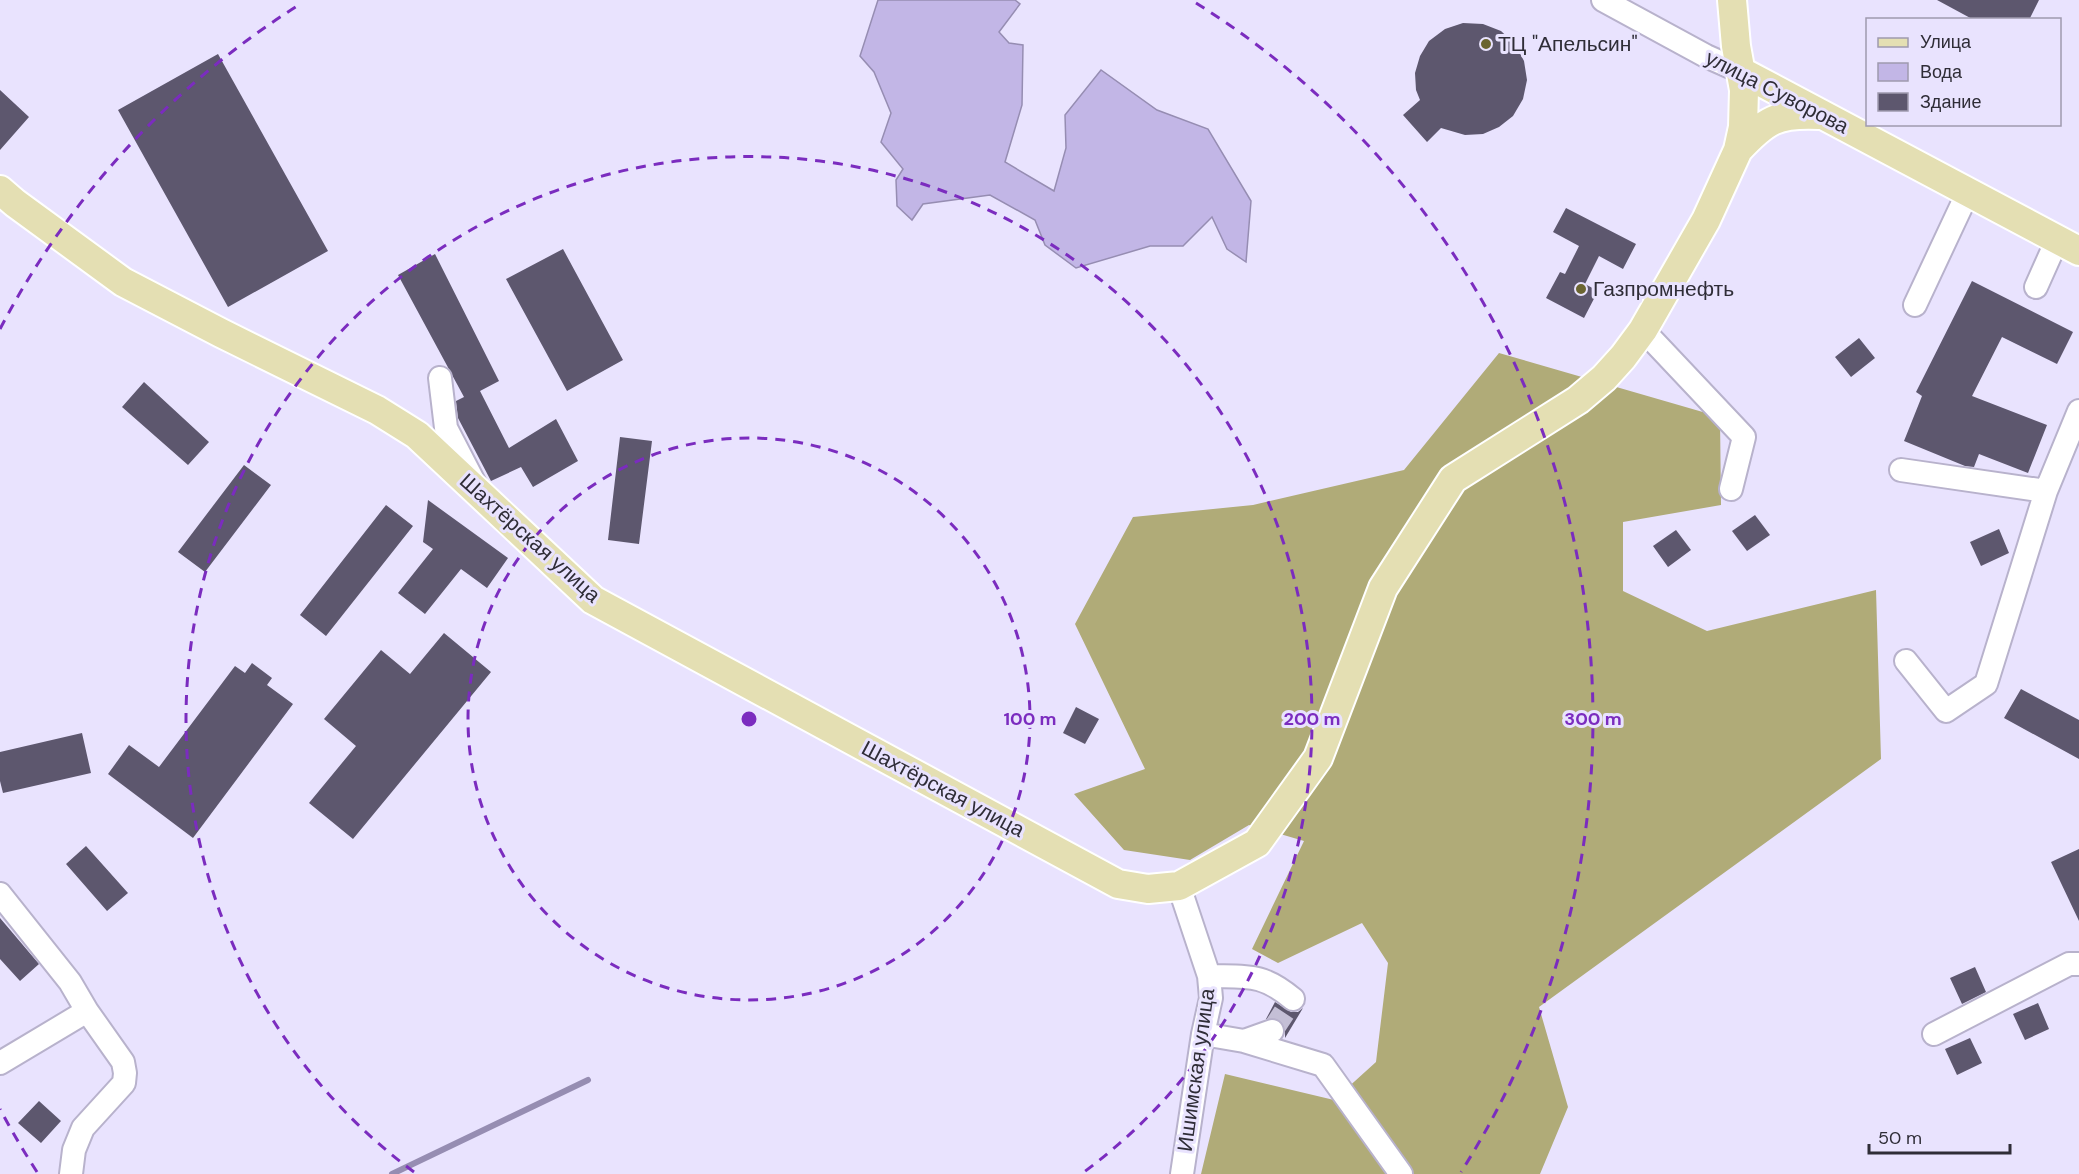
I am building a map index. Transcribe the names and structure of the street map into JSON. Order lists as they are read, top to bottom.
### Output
{
  "streets": {
    "main road": ["улица Суворова", "Шахтёрская улица"],
    "street": ["Ишимская улица"]
  },
  "crossings": [
    ["Шахтёрская улица", "Ишимская улица"]
  ],
  "places": ["ТЦ \"Апельсин\"", "Газпромнефть"],
  "legend": ["Улица", "Вода", "Здание"],
  "scale_bar": "50 m",
  "rings": ["100 m", "200 m", "300 m"]
}
